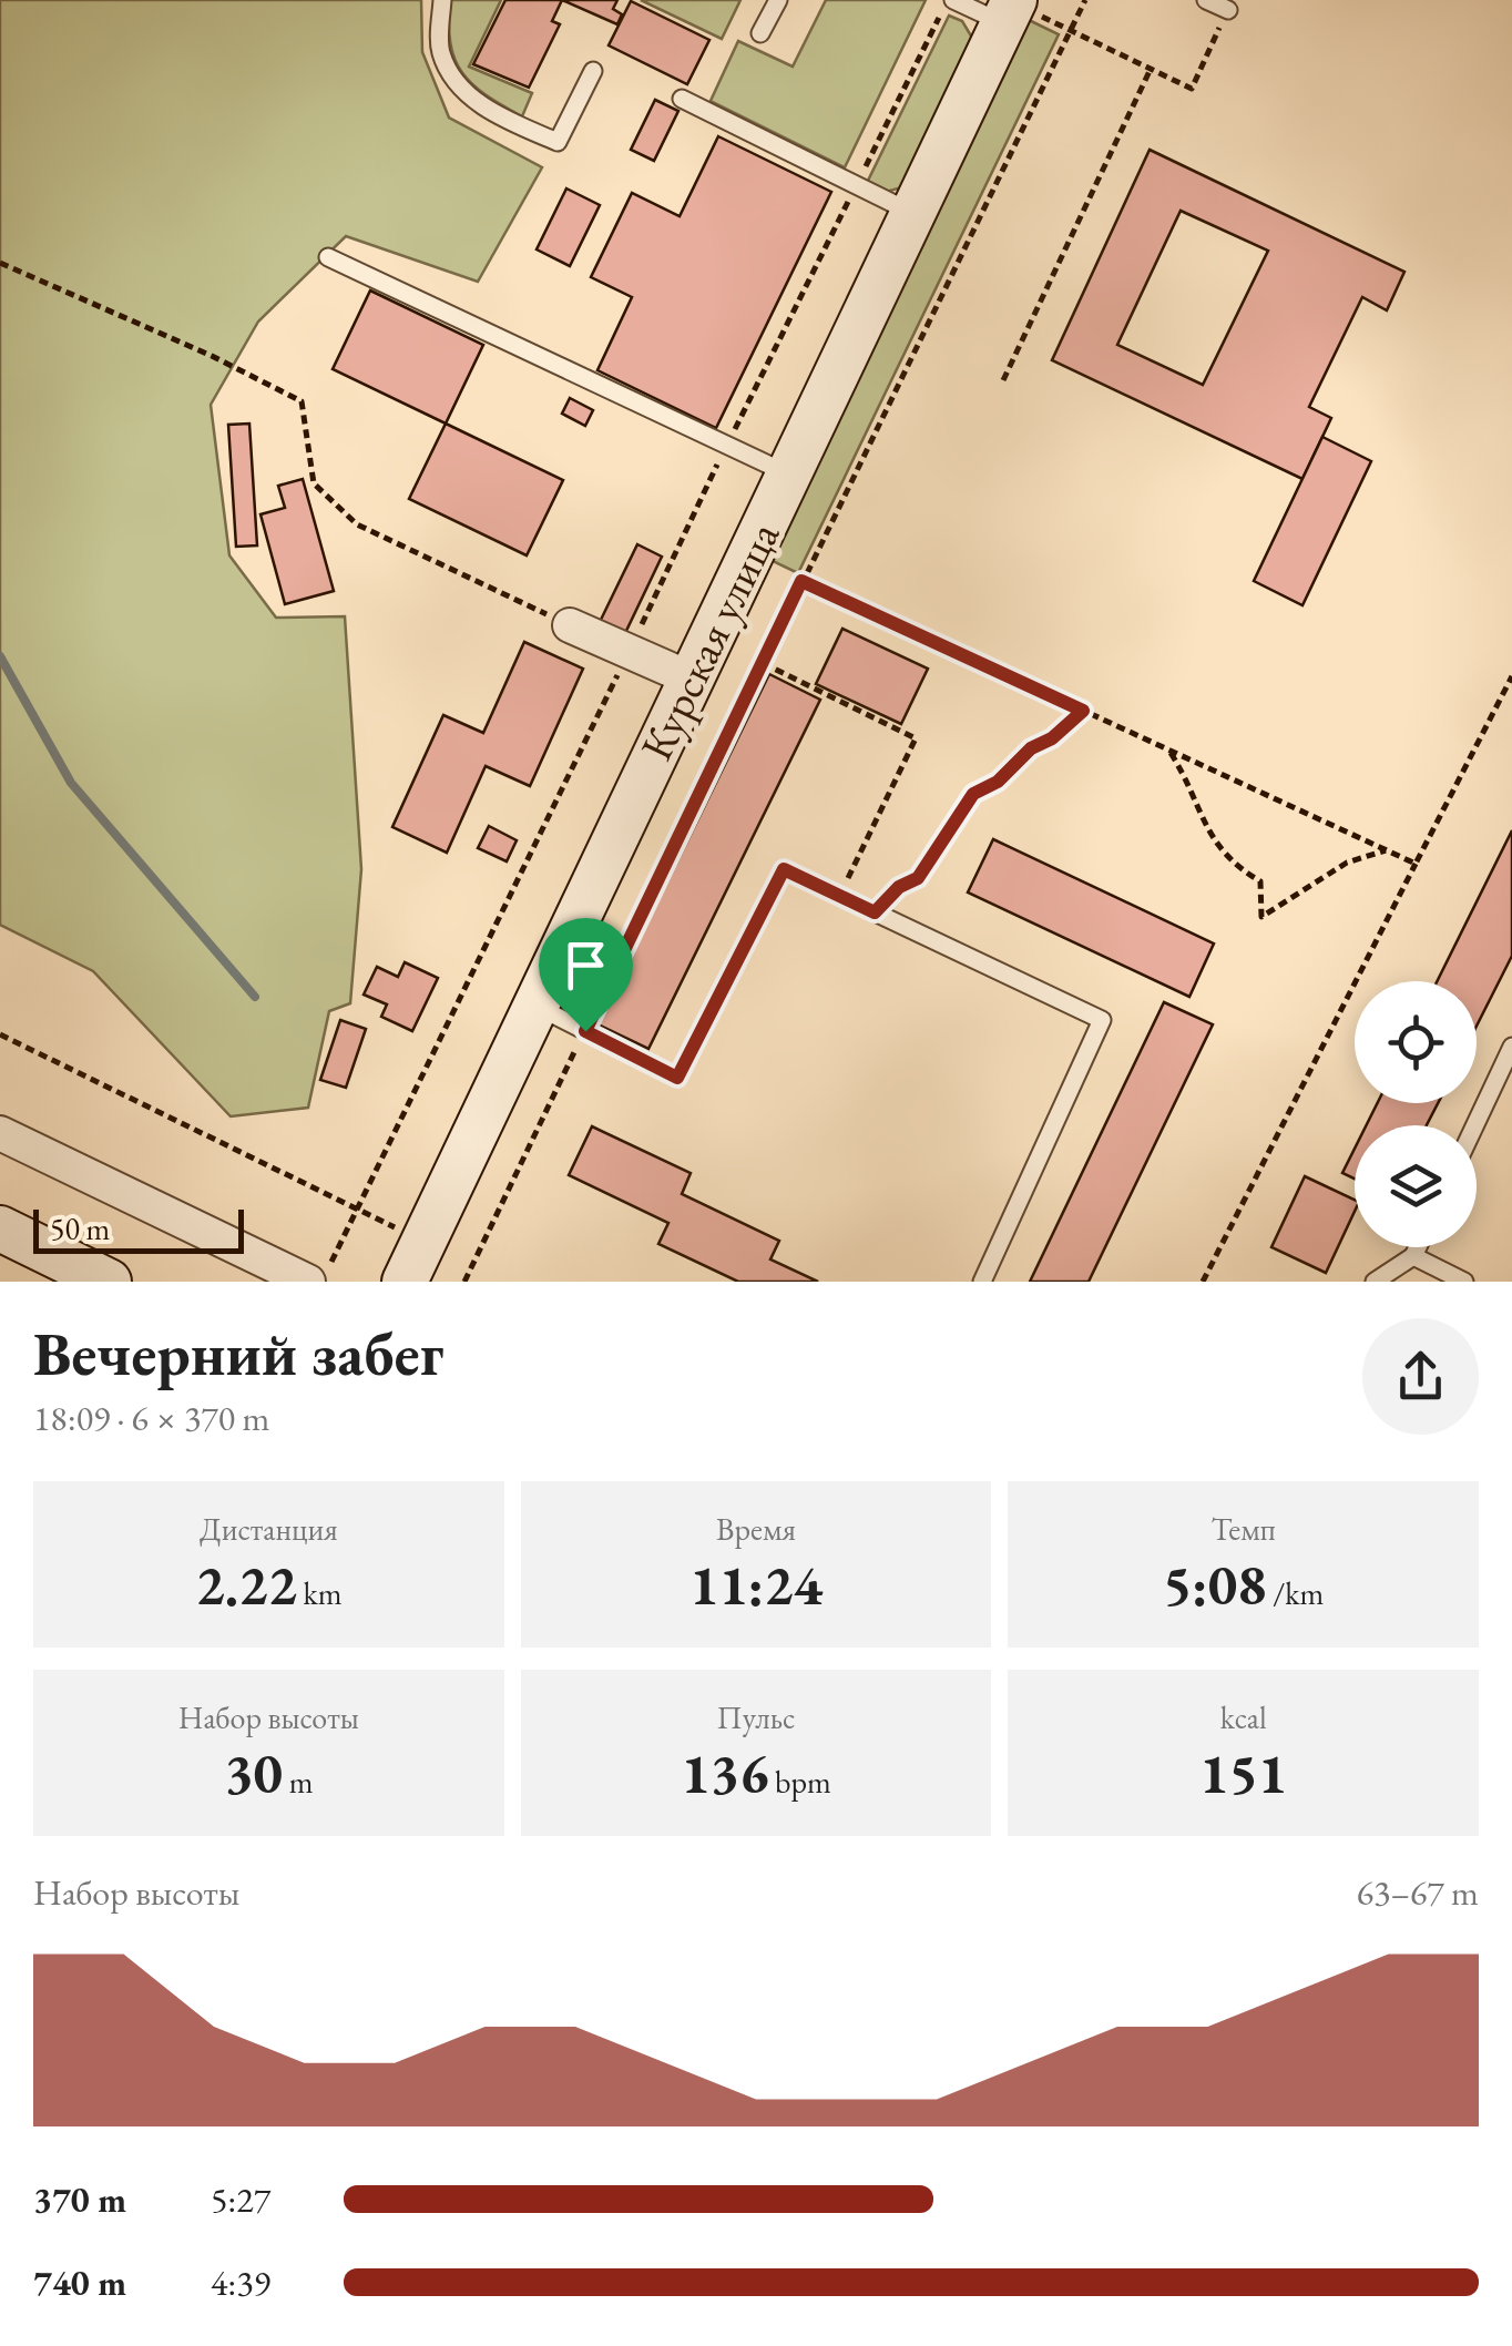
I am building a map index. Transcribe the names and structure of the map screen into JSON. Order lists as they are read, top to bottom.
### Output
{
  "streets": {
    "main road": ["Курская улица"]
  },
  "scale_bar": "50 m",
  "page": {
    "scale": "50 m",
    "heading": ["Вечерний забег", "18:09 · 6 × 370 m"],
    "stats": [
      ["Дистанция", "2.22 km"],
      ["Время", "11:24"],
      ["Темп", "5:08 /km"],
      ["Набор высоты", "30 m"],
      ["Пульс", "136 bpm"],
      ["kcal", "151"]
    ],
    "chart": ["Набор высоты", "63–67 m"],
    "list": [
      {
        "name": "370 m",
        "note": "5:27"
      },
      {
        "name": "740 m",
        "note": "4:39"
      }
    ]
  }
}
